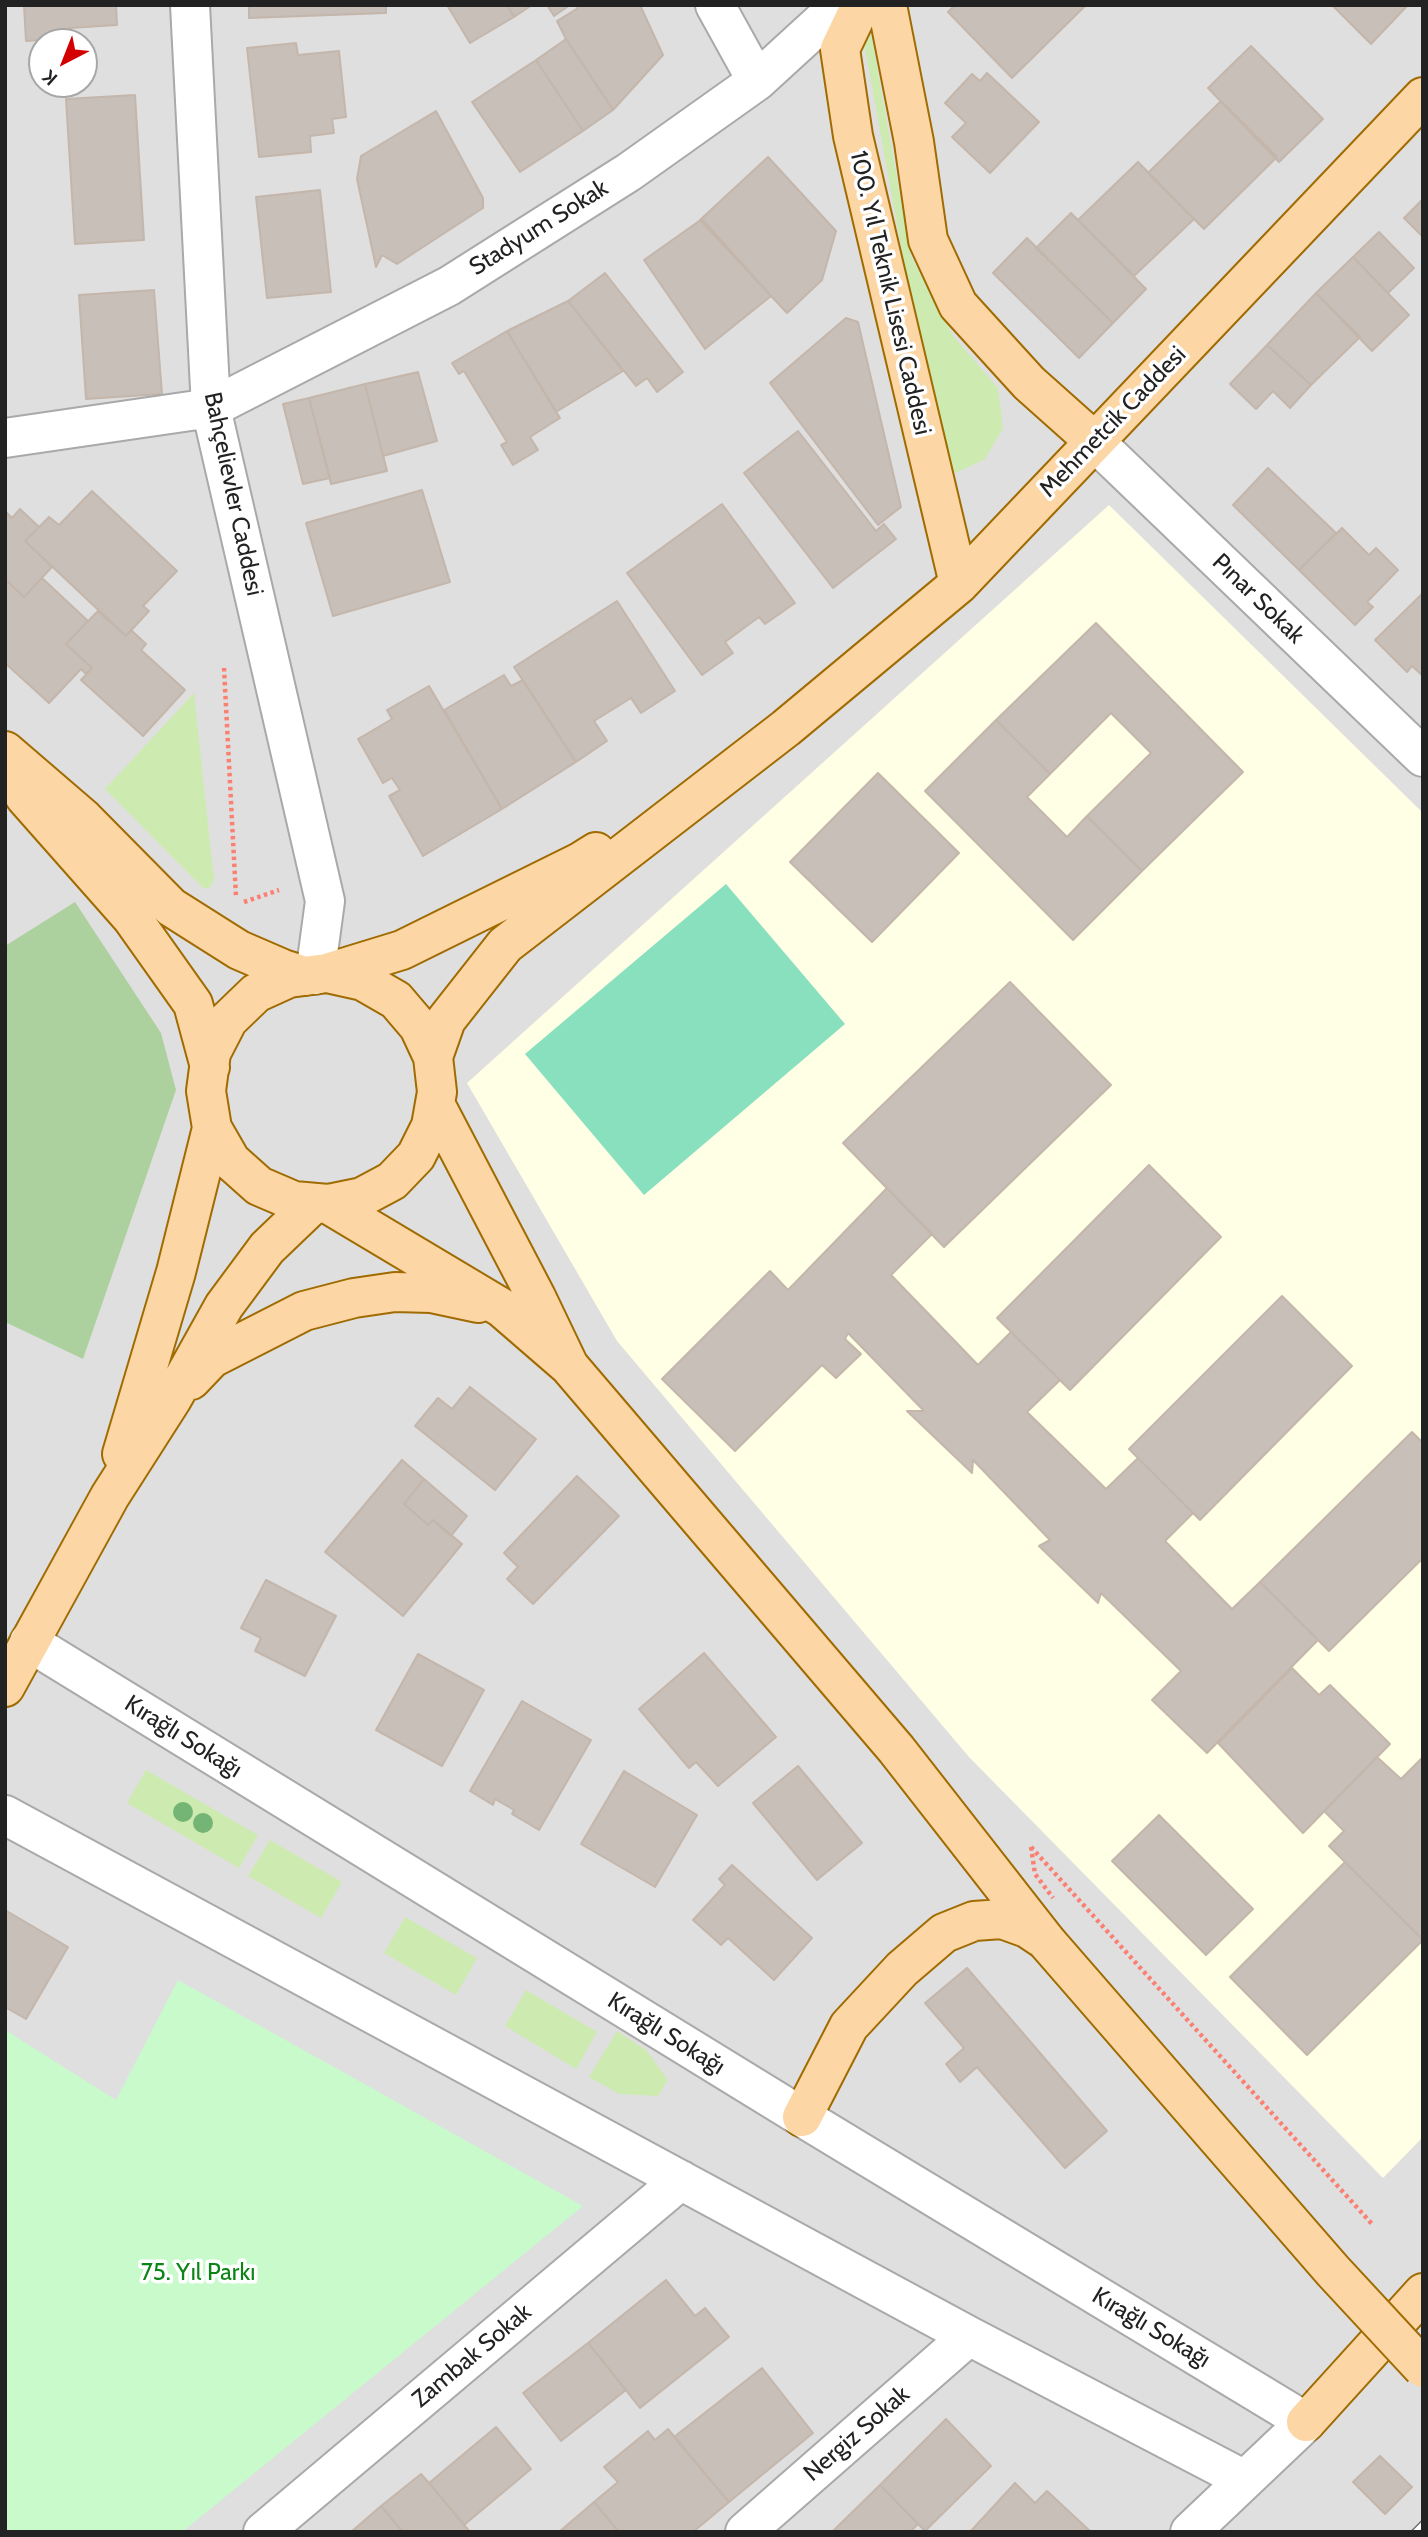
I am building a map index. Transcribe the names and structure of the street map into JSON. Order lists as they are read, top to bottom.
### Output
{
  "streets": {
    "main road": ["100. Yıl Teknik Lisesi Caddesi", "Mehmetcik Caddesi"],
    "street": [
      "Stadyum Sokak",
      "Bahçelievler Caddesi",
      "Pınar Sokak",
      "Kırağlı Sokağı",
      "Zambak Sokak",
      "Nergiz Sokak"
    ]
  },
  "crossings": [
    ["Stadyum Sokak", "Bahçelievler Caddesi"],
    ["100. Yıl Teknik Lisesi Caddesi", "Mehmetcik Caddesi"],
    ["100. Yıl Teknik Lisesi Caddesi", "Pınar Sokak"],
    ["Mehmetcik Caddesi", "Pınar Sokak"]
  ],
  "parks": ["75. Yıl Parkı"],
  "north": "bottom left"
}
